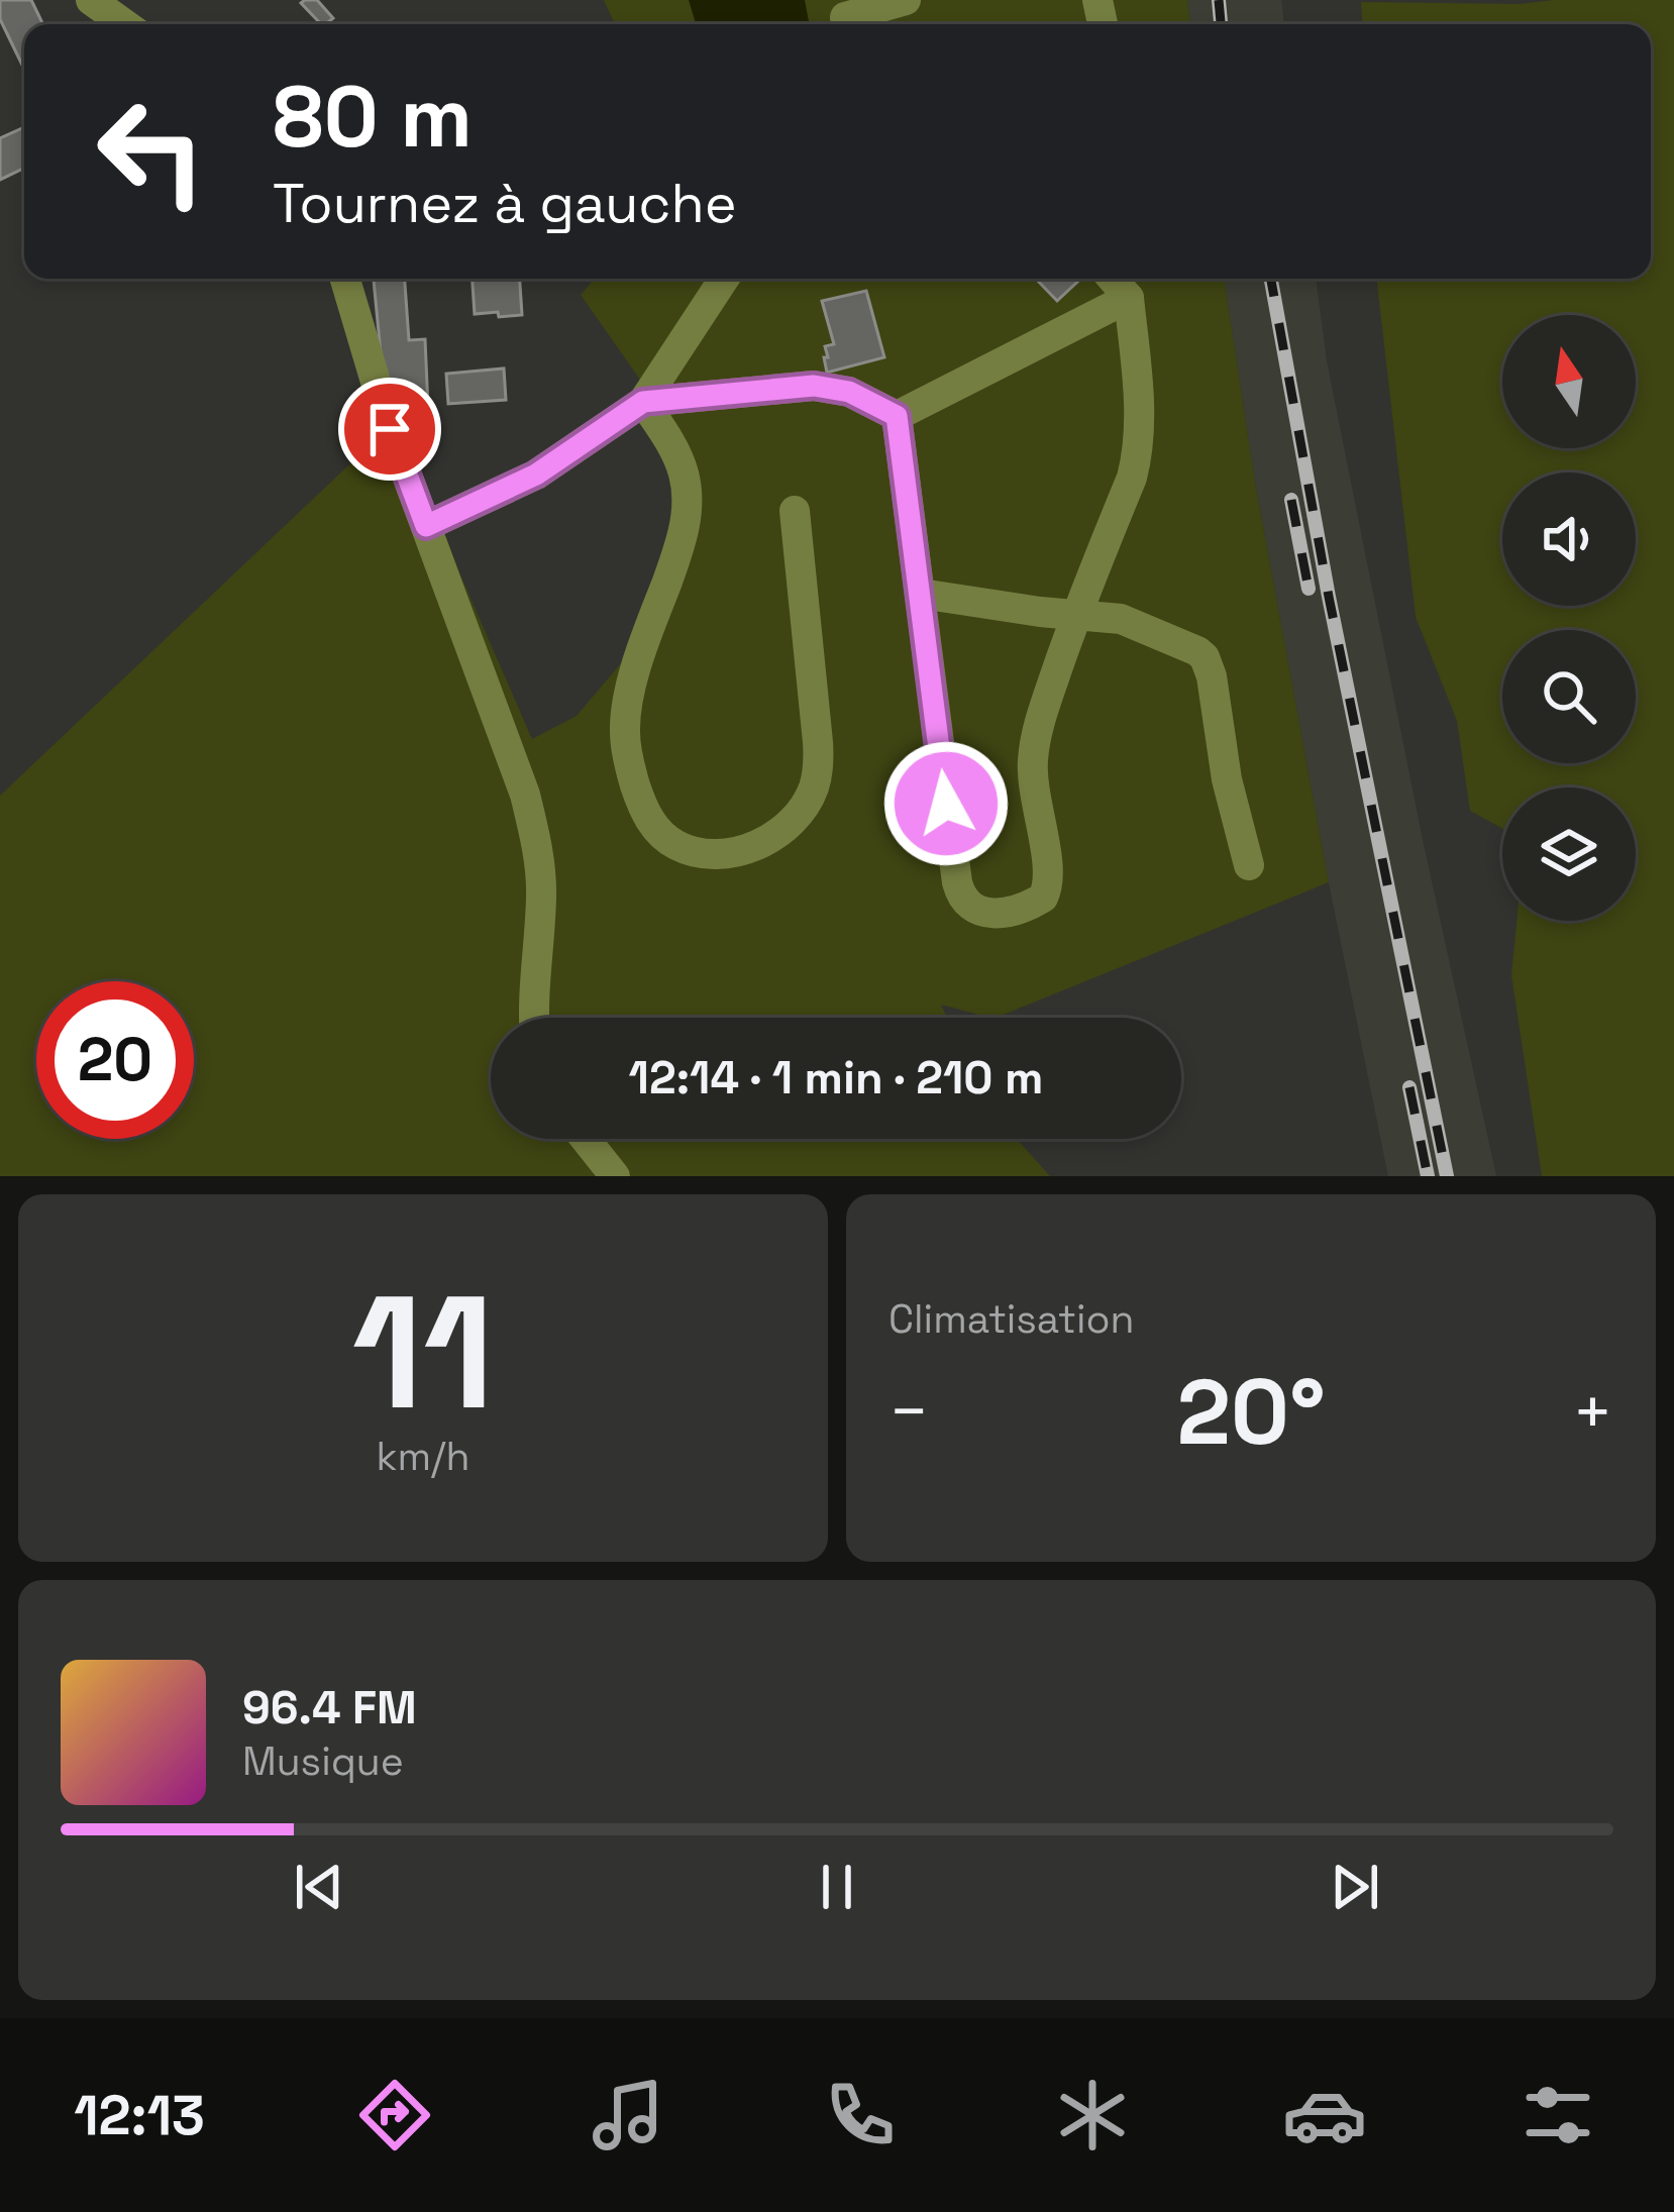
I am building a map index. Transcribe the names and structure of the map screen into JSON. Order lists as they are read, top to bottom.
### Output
{
  "north": "top",
  "page": {
    "turn": ["80 m", "Tournez à gauche"],
    "limit": "20",
    "trip": "12:14 · 1 min · 210 m",
    "tile": [
      ["11", "km/h"],
      "Climatisation"
    ],
    "heat": ["−", "20°", "+"],
    "song": ["96.4 FM", "Musique"],
    "tabs": "12:13"
  }
}
